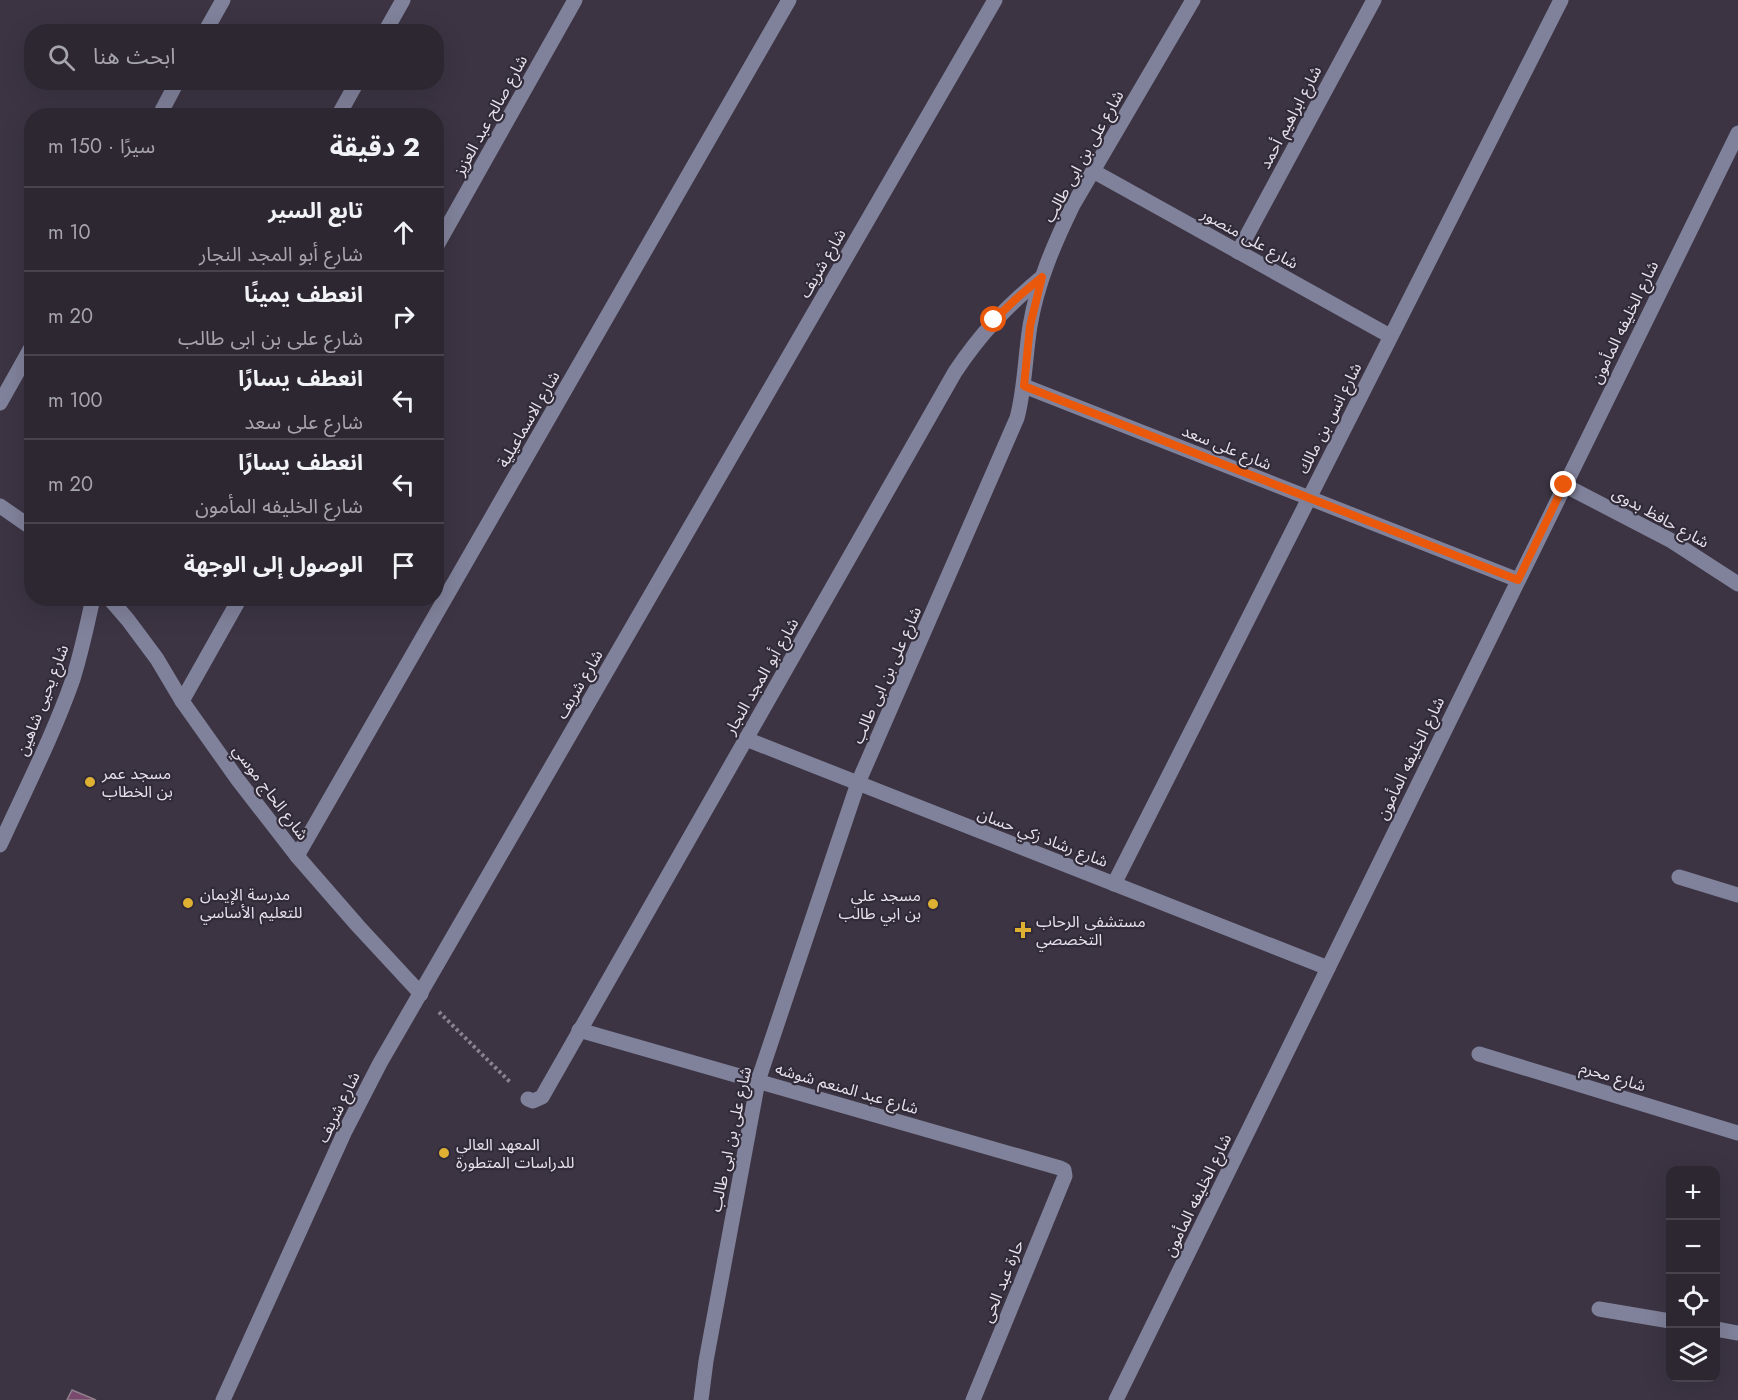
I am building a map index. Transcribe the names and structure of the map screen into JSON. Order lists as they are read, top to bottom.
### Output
{
  "streets": {
    "street": [
      "شارع صالح عبد العزيز",
      "شارع ابراهيم أحمد",
      "شارع على بن ابى طالب",
      "شارع على منصور",
      "شارع شريف",
      "شارع الخليفه المأمون",
      "شارع انس بن مالك",
      "شارع الاسماعيلية",
      "شارع على سعد",
      "شارع حافظ بدوى",
      "شارع أبو المجد النجار",
      "شارع يحيى شاهين",
      "شارع الحاج موسي",
      "شارع رشاد زكي حسان",
      "شارع محرم",
      "شارع عبد المنعم شوشه",
      "حارة عبد الحى"
    ]
  },
  "crossings": [
    ["شارع ابراهيم أحمد", "شارع على منصور"],
    ["شارع على بن ابى طالب", "شارع على منصور"],
    ["شارع على بن ابى طالب", "شارع على سعد"],
    ["شارع على بن ابى طالب", "شارع أبو المجد النجار"],
    ["شارع على بن ابى طالب", "شارع رشاد زكي حسان"],
    ["شارع على بن ابى طالب", "شارع عبد المنعم شوشه"],
    ["شارع على منصور", "شارع انس بن مالك"],
    ["شارع شريف", "شارع الحاج موسي"],
    ["شارع الخليفه المأمون", "شارع على سعد"],
    ["شارع الخليفه المأمون", "شارع حافظ بدوى"],
    ["شارع الخليفه المأمون", "شارع رشاد زكي حسان"],
    ["شارع انس بن مالك", "شارع على سعد"],
    ["شارع انس بن مالك", "شارع رشاد زكي حسان"],
    ["شارع الاسماعيلية", "شارع الحاج موسي"],
    ["شارع أبو المجد النجار", "شارع رشاد زكي حسان"],
    ["شارع أبو المجد النجار", "شارع عبد المنعم شوشه"],
    ["شارع عبد المنعم شوشه", "حارة عبد الحى"]
  ],
  "places": {
    "other": [
      "مسجد عمر بن الخطاب",
      "مدرسة الإيمان للتعليم الأساسي",
      "مسجد علي بن ابي طالب",
      "المعهد العالي للدراسات المتطورة"
    ],
    "health": ["مستشفى الرحاب التخصصي"]
  },
  "page": {
    "search": "ابحث هنا",
    "heading": ["2 دقيقة", "سيرًا · 150 m"],
    "list": [
      ["تابع السير", "شارع أبو المجد النجار", "10 m"],
      ["انعطف يمينًا", "شارع على بن ابى طالب", "20 m"],
      ["انعطف يسارًا", "شارع على سعد", "100 m"],
      ["انعطف يسارًا", "شارع الخليفه المأمون", "20 m"],
      "الوصول إلى الوجهة"
    ],
    "map_buttons": ["+", "−"]
  }
}
